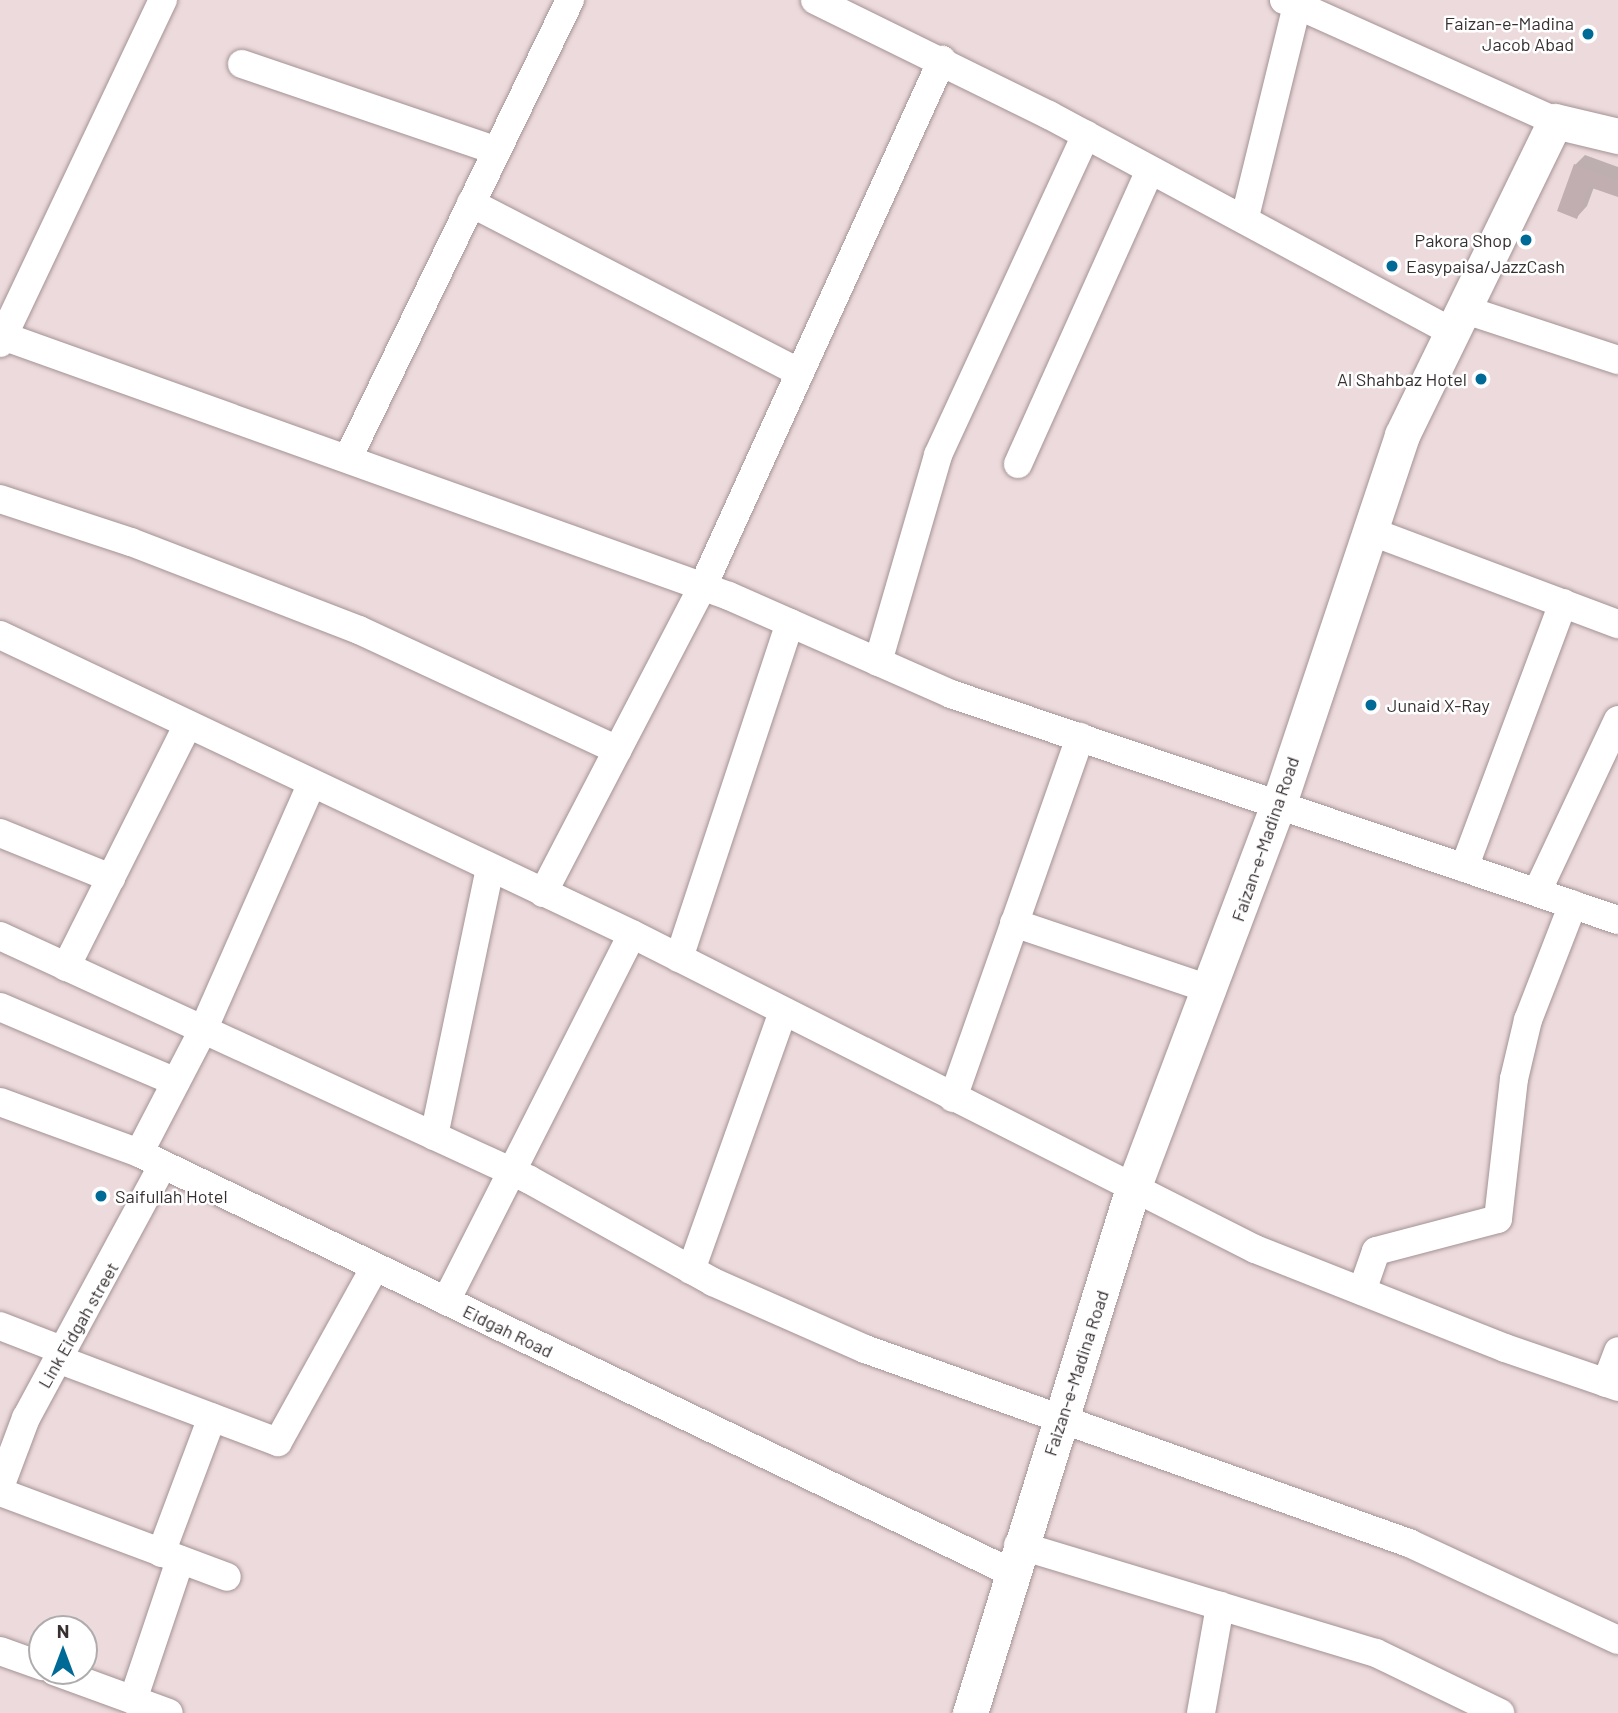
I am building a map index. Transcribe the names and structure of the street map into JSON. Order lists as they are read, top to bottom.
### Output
{
  "streets": {
    "street": ["Faizan-e-Madina Road", "Link Eidgah street", "Eidgah Road"]
  },
  "crossings": [
    ["Faizan-e-Madina Road", "Eidgah Road"],
    ["Link Eidgah street", "Eidgah Road"]
  ],
  "places": [
    "Faizan-e-Madina Jacob Abad",
    "Pakora Shop",
    "Easypaisa/JazzCash",
    "Al Shahbaz Hotel",
    "Junaid X-Ray",
    "Saifullah Hotel"
  ],
  "north": "top"
}
